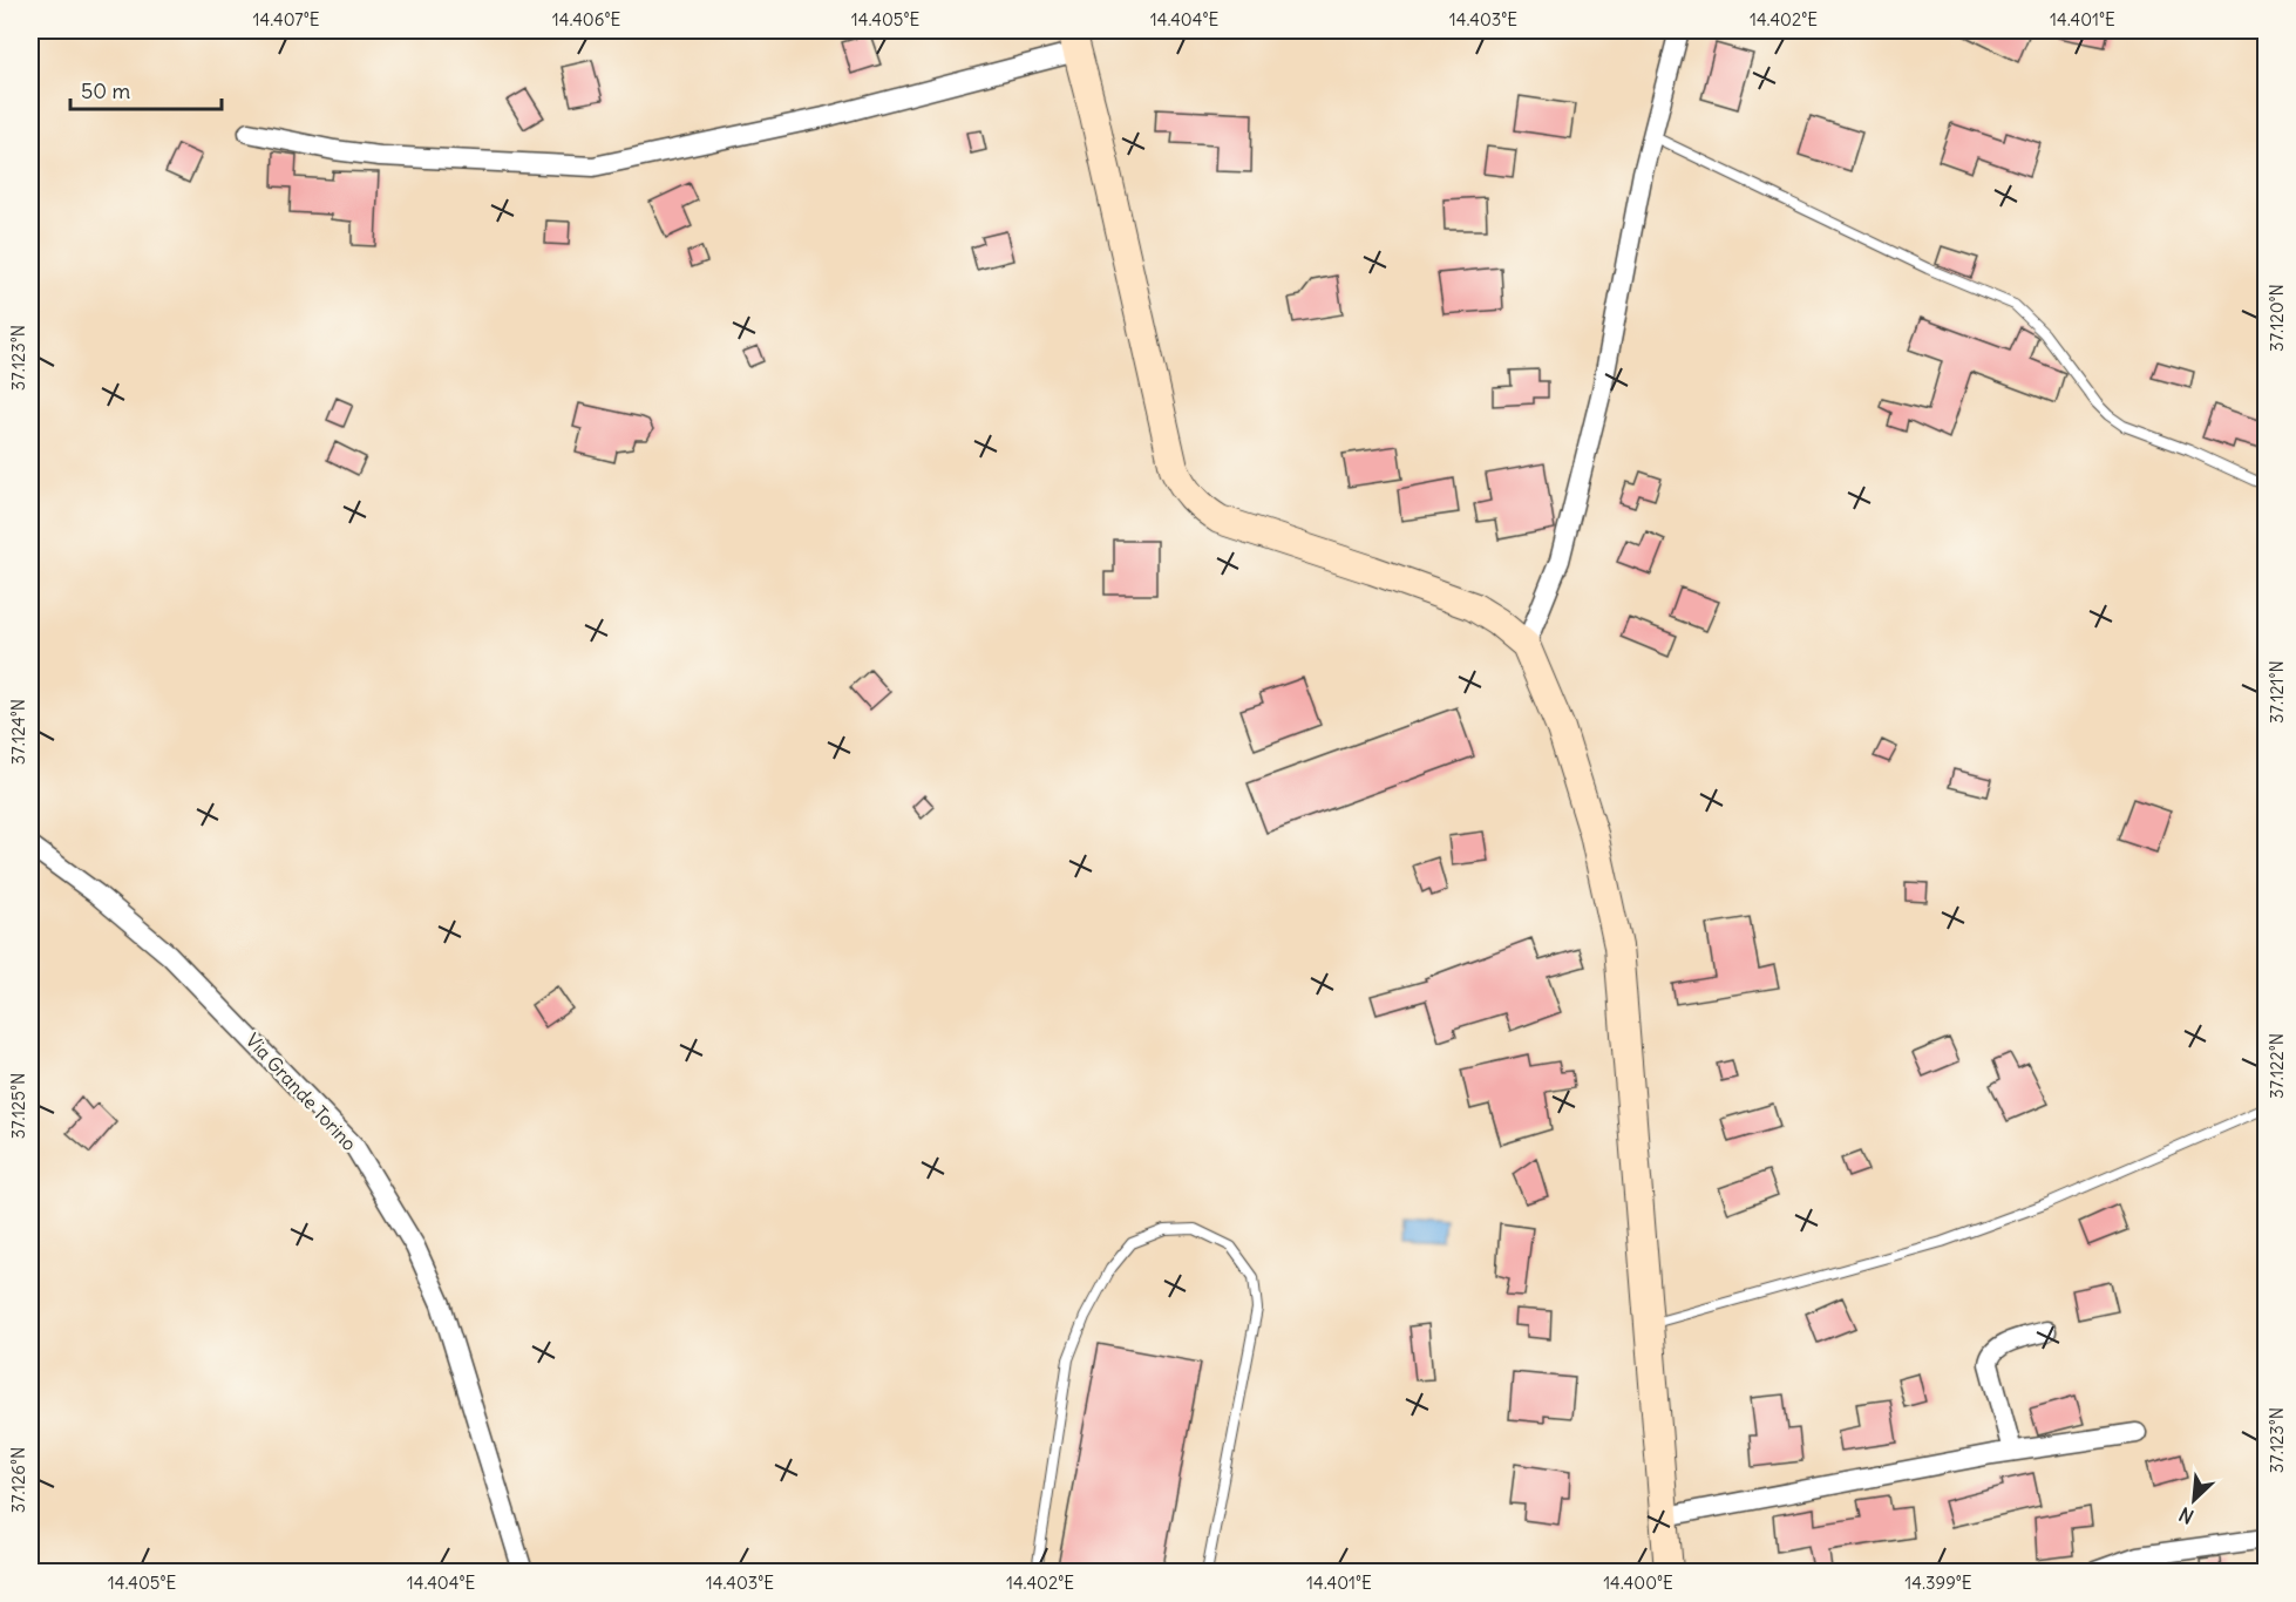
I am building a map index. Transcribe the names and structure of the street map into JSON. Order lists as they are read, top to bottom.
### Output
{
  "streets": {
    "street": ["Via Grande Torino"]
  },
  "scale_bar": "50 m",
  "north": "bottom left",
  "coordinates": [
    "14.407°E",
    "14.406°E",
    "14.405°E",
    "14.404°E",
    "14.403°E",
    "14.402°E",
    "14.401°E",
    "37.120°N",
    "37.123°N",
    "37.121°N",
    "37.124°N",
    "37.122°N",
    "37.125°N",
    "37.126°N",
    "14.400°E",
    "14.399°E"
  ]
}
